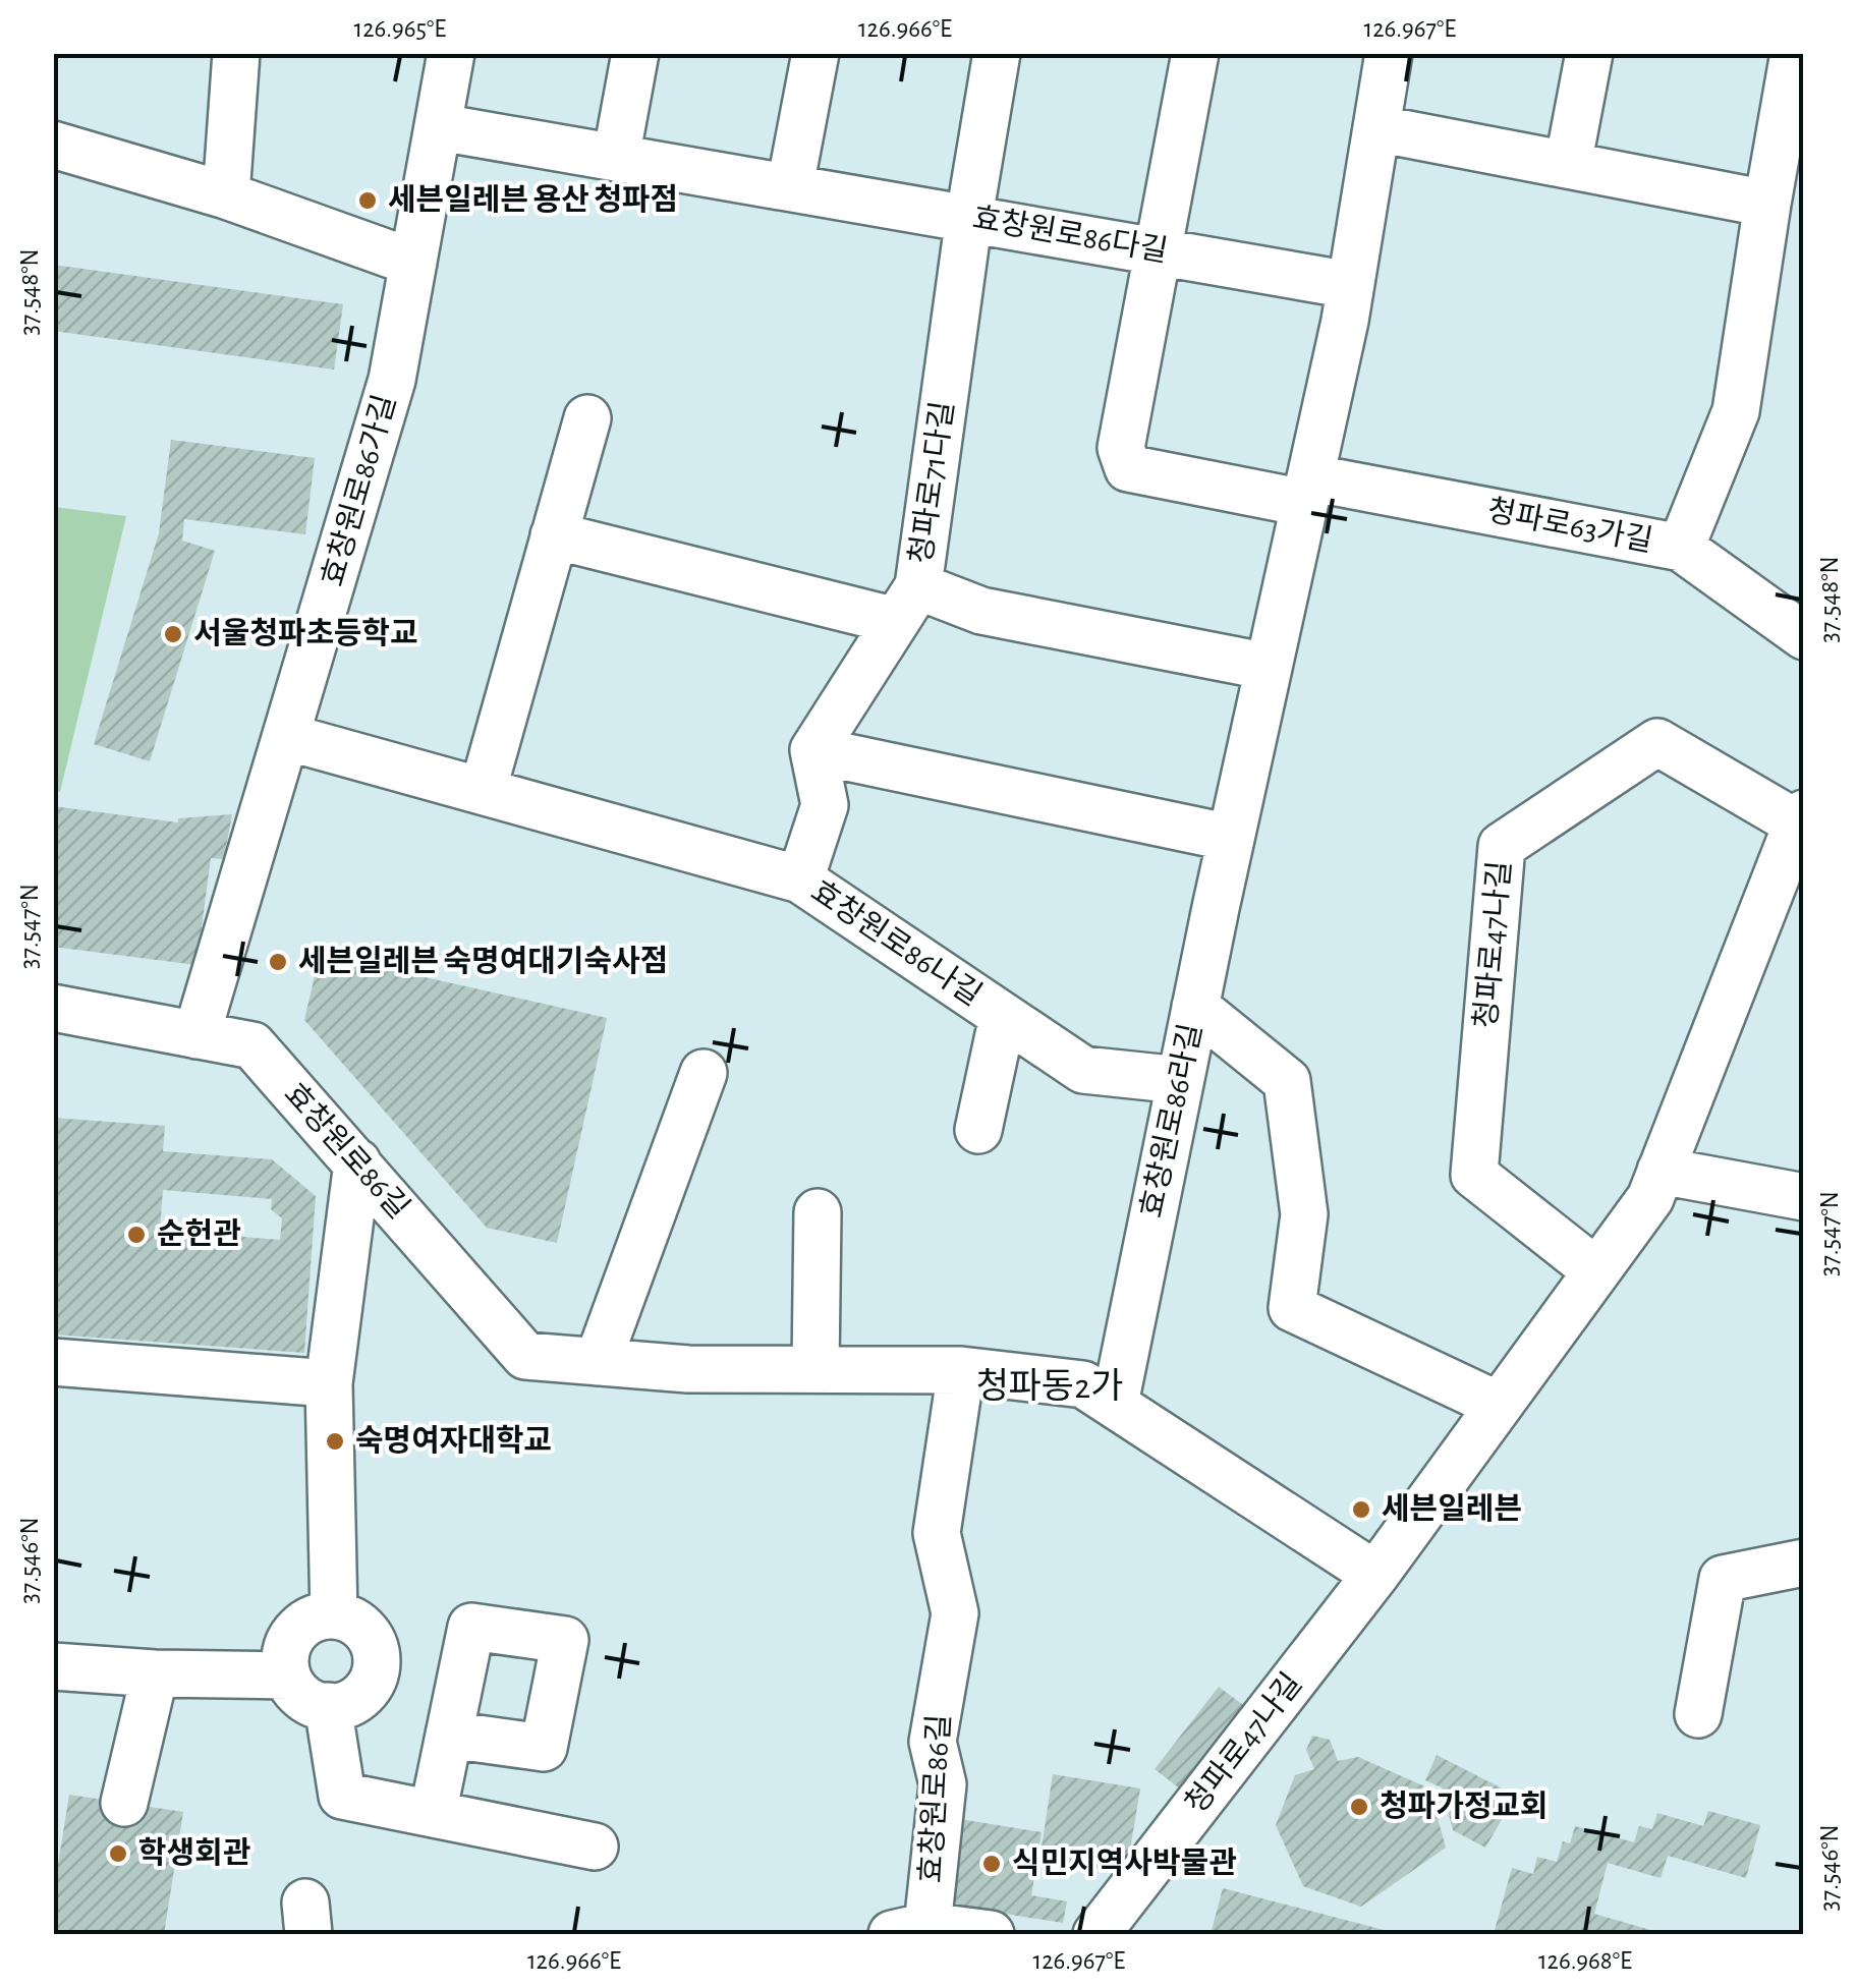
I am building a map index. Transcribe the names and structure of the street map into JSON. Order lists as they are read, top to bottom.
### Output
{
  "streets": {
    "street": [
      "효창원로86다길",
      "청파로71다길",
      "효창원로86가길",
      "청파로63가길",
      "효창원로86나길",
      "청파로47나길",
      "효창원로86라길",
      "효창원로86길"
    ]
  },
  "crossings": [
    ["효창원로86다길", "청파로71다길"],
    ["효창원로86다길", "효창원로86가길"],
    ["효창원로86다길", "효창원로86라길"],
    ["효창원로86가길", "효창원로86나길"],
    ["효창원로86가길", "효창원로86길"],
    ["청파로63가길", "효창원로86라길"],
    ["효창원로86나길", "효창원로86라길"],
    ["청파로47나길", "효창원로86길"],
    ["효창원로86라길", "효창원로86길"]
  ],
  "districts": ["청파동2가"],
  "places": [
    "세븐일레븐 용산 청파점",
    "서울청파초등학교",
    "세븐일레븐 숙명여대기숙사점",
    "순헌관",
    "숙명여자대학교",
    "세븐일레븐",
    "청파가정교회",
    "학생회관",
    "식민지역사박물관"
  ],
  "coordinates": [
    "126.965°E",
    "126.966°E",
    "126.967°E",
    "37.548°N",
    "37.547°N",
    "37.546°N",
    "126.968°E"
  ]
}
